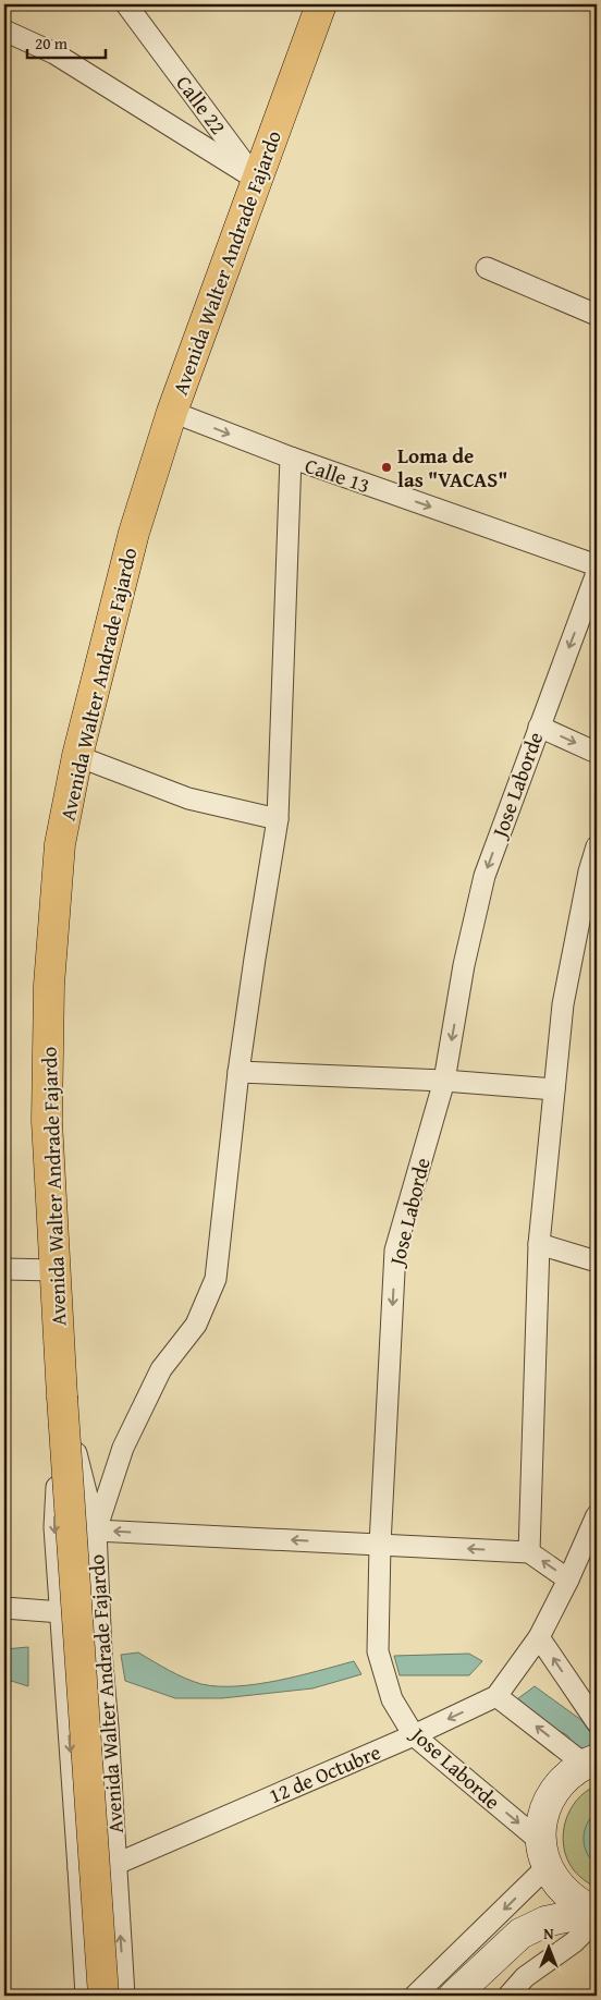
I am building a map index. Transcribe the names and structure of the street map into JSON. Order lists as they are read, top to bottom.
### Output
{
  "streets": {
    "main road": ["Avenida Walter Andrade Fajardo"],
    "street": [
      "Calle 22",
      "Calle 13",
      "Jose Laborde",
      "12 de Octubre"
    ]
  },
  "crossings": [
    ["Calle 22", "Avenida Walter Andrade Fajardo"],
    ["Avenida Walter Andrade Fajardo", "Calle 13"],
    ["Avenida Walter Andrade Fajardo", "12 de Octubre"],
    ["Jose Laborde", "12 de Octubre"]
  ],
  "one_way": ["Calle 13"],
  "places": ["Loma de las \"VACAS\""],
  "scale_bar": "20 m",
  "north": "top"
}
